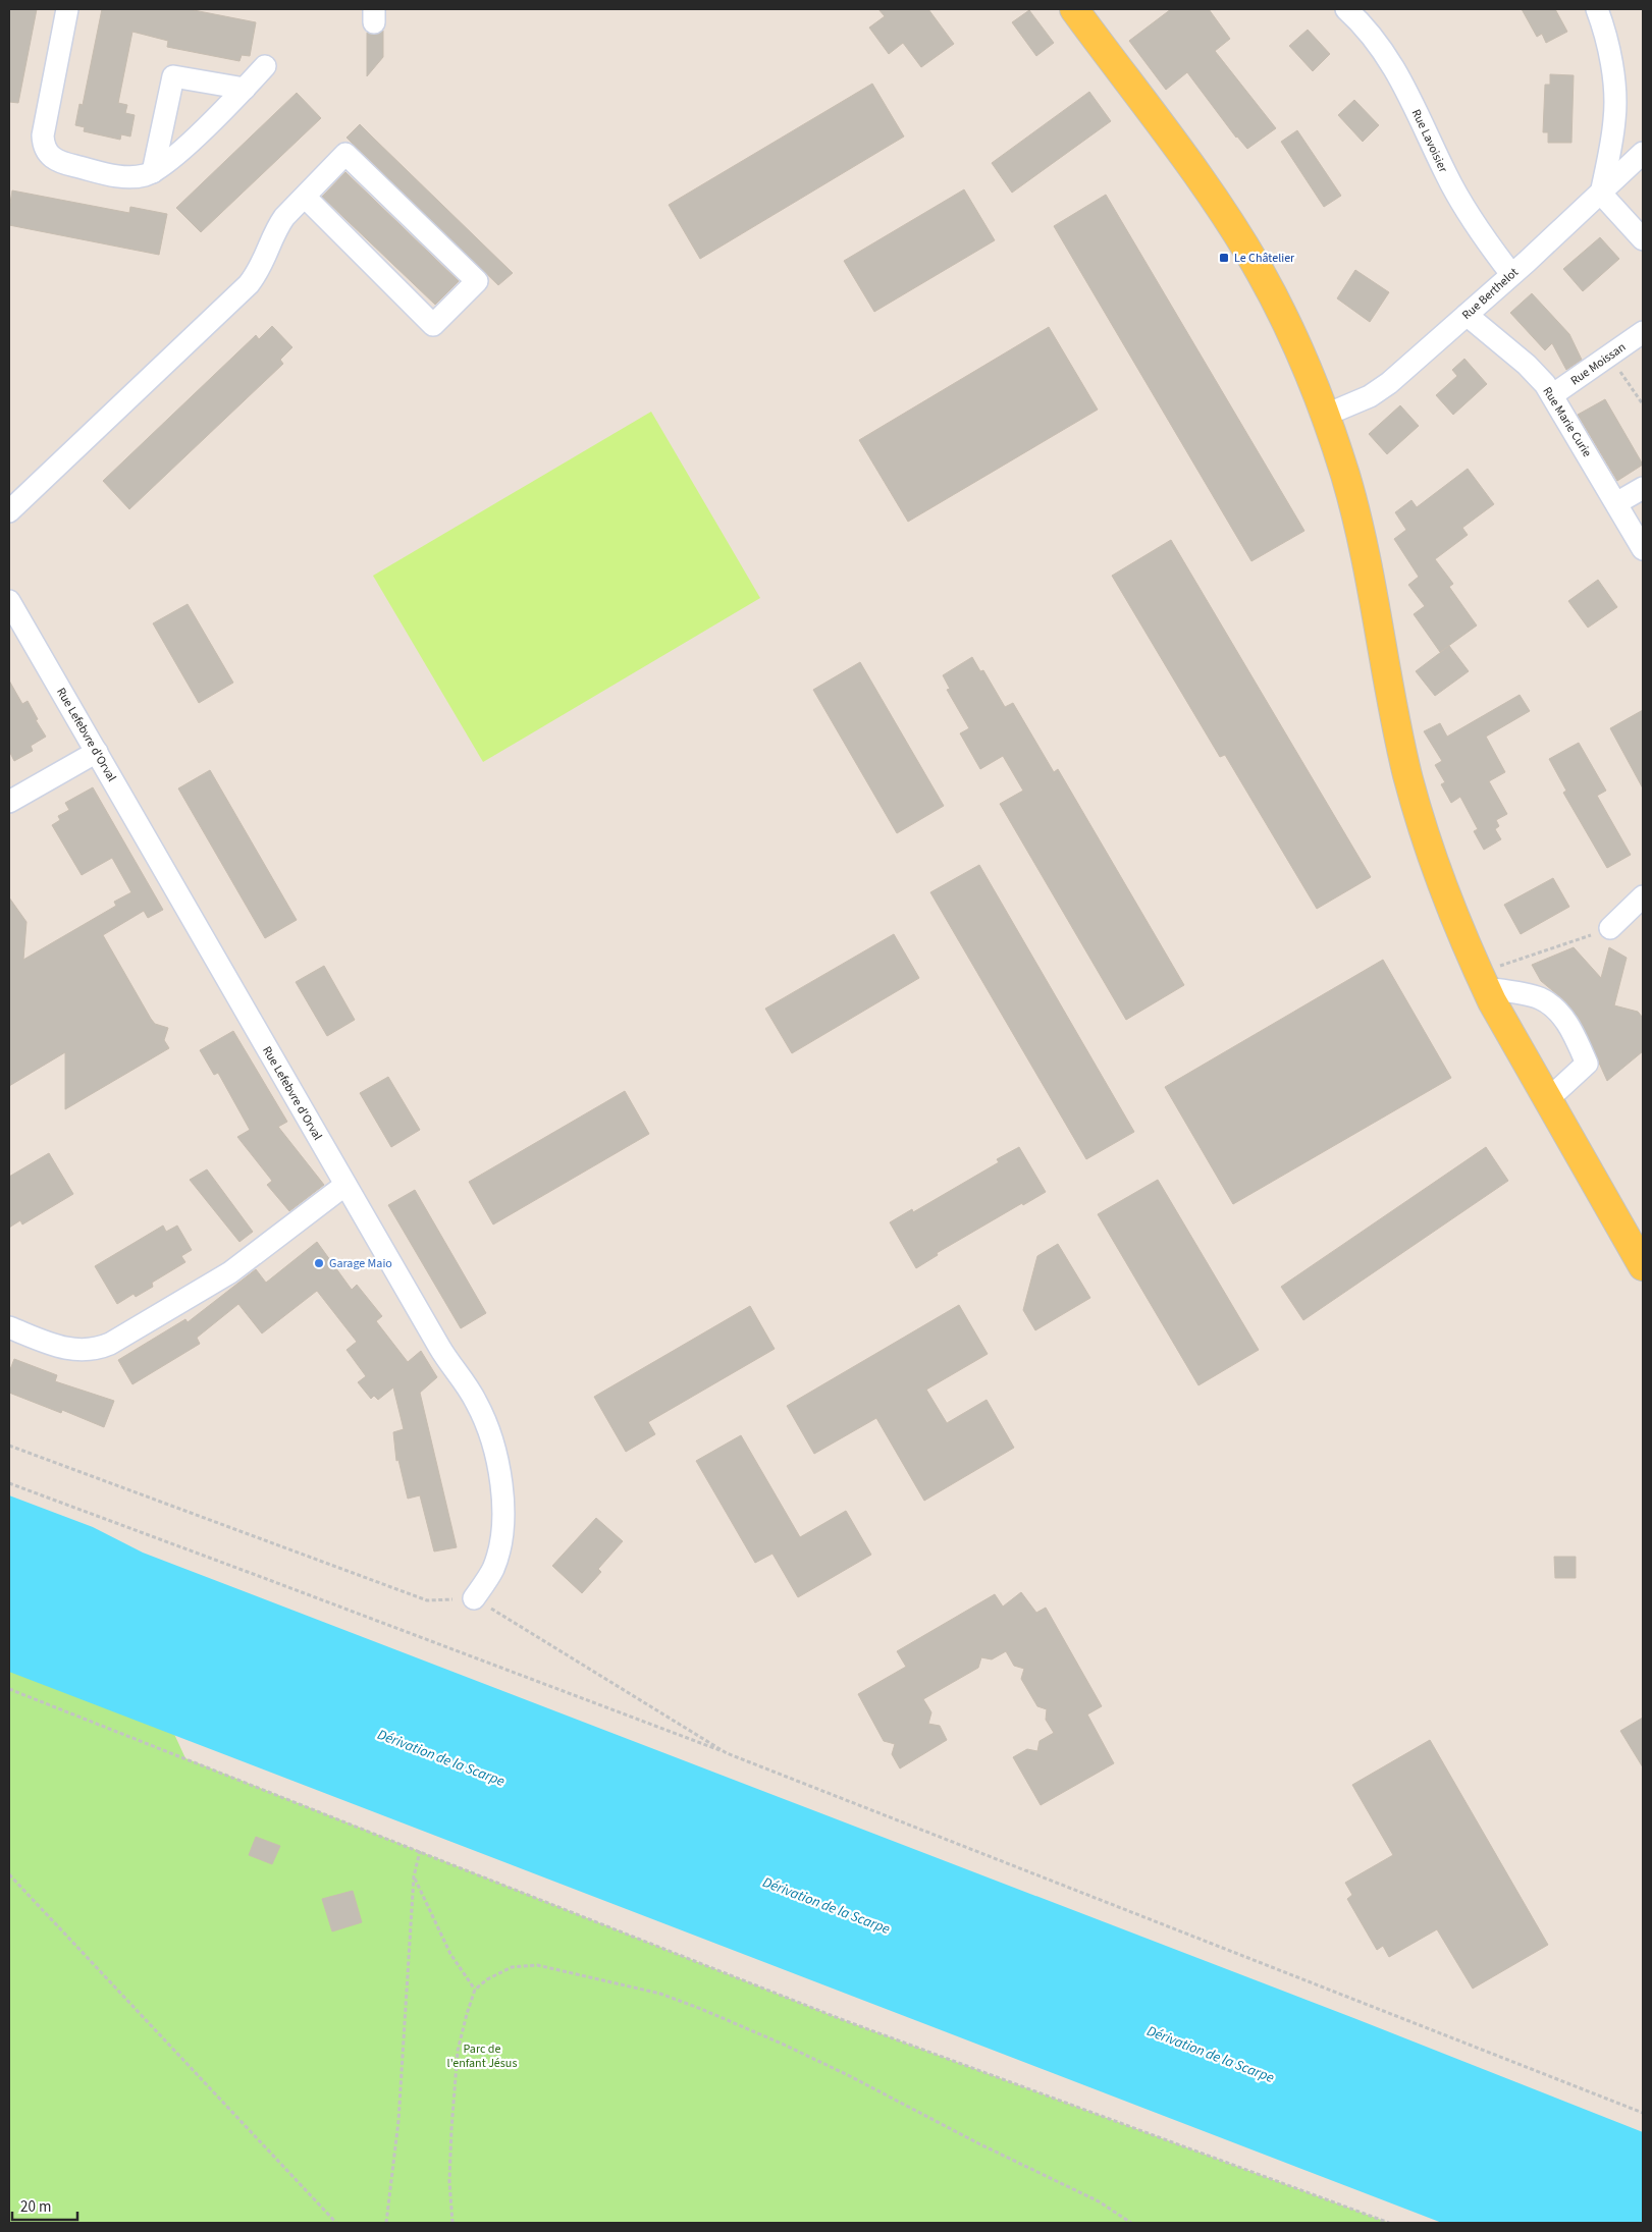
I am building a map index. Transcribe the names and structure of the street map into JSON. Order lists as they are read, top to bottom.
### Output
{
  "streets": {
    "street": [
      "Rue Lavoisier",
      "Rue Berthelot",
      "Rue Moissan",
      "Rue Marie Curie",
      "Rue Lefebvre d'Orval"
    ]
  },
  "crossings": [
    ["Rue Lavoisier", "Rue Berthelot"],
    ["Rue Berthelot", "Rue Marie Curie"],
    ["Rue Moissan", "Rue Marie Curie"]
  ],
  "water": ["Dérivation de la Scarpe"],
  "parks": ["Parc de l'enfant Jésus"],
  "places": {
    "transit": ["Le Châtelier"],
    "other": ["Garage Maio"]
  },
  "scale_bar": "20 m"
}
